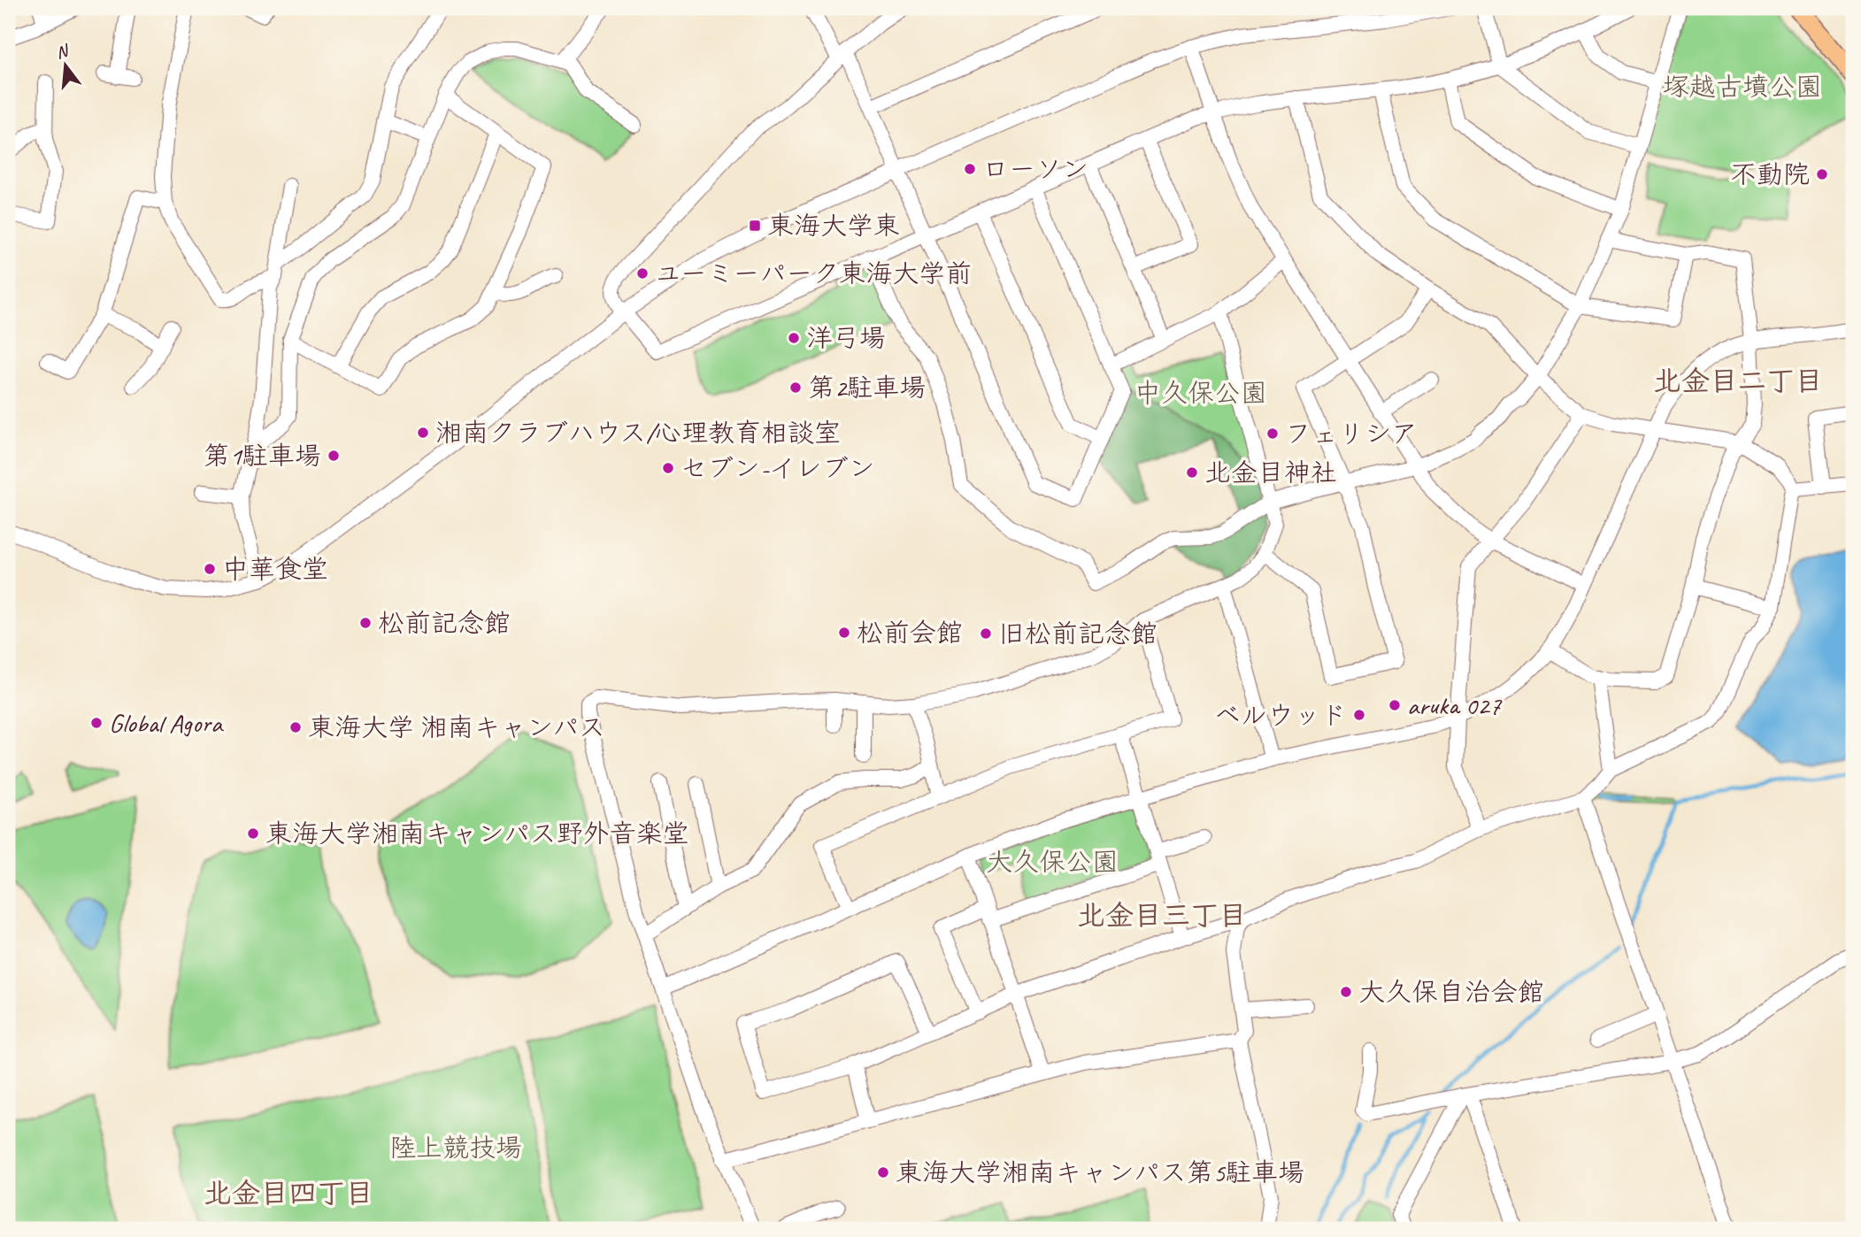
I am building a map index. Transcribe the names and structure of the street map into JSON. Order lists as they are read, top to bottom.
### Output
{
  "districts": ["北金目二丁目", "北金目三丁目", "北金目四丁目"],
  "parks": [
    "塚越古墳公園",
    "中久保公園",
    "大久保公園",
    "陸上競技場"
  ],
  "places": {
    "other": [
      "ローソン",
      "不動院",
      "ユーミーパーク東海大学前",
      "洋弓場",
      "第2駐車場",
      "湘南クラブハウス/心理教育相談室",
      "フェリシア",
      "第1駐車場",
      "セブン-イレブン",
      "北金目神社",
      "中華食堂",
      "松前記念館",
      "松前会館",
      "旧松前記念館",
      "aruka 027",
      "ベルウッド",
      "Global Agora",
      "東海大学 湘南キャンパス",
      "東海大学湘南キャンパス野外音楽堂",
      "大久保自治会館",
      "東海大学湘南キャンパス第5駐車場"
    ],
    "transit": ["東海大学東"]
  },
  "north": "top"
}
